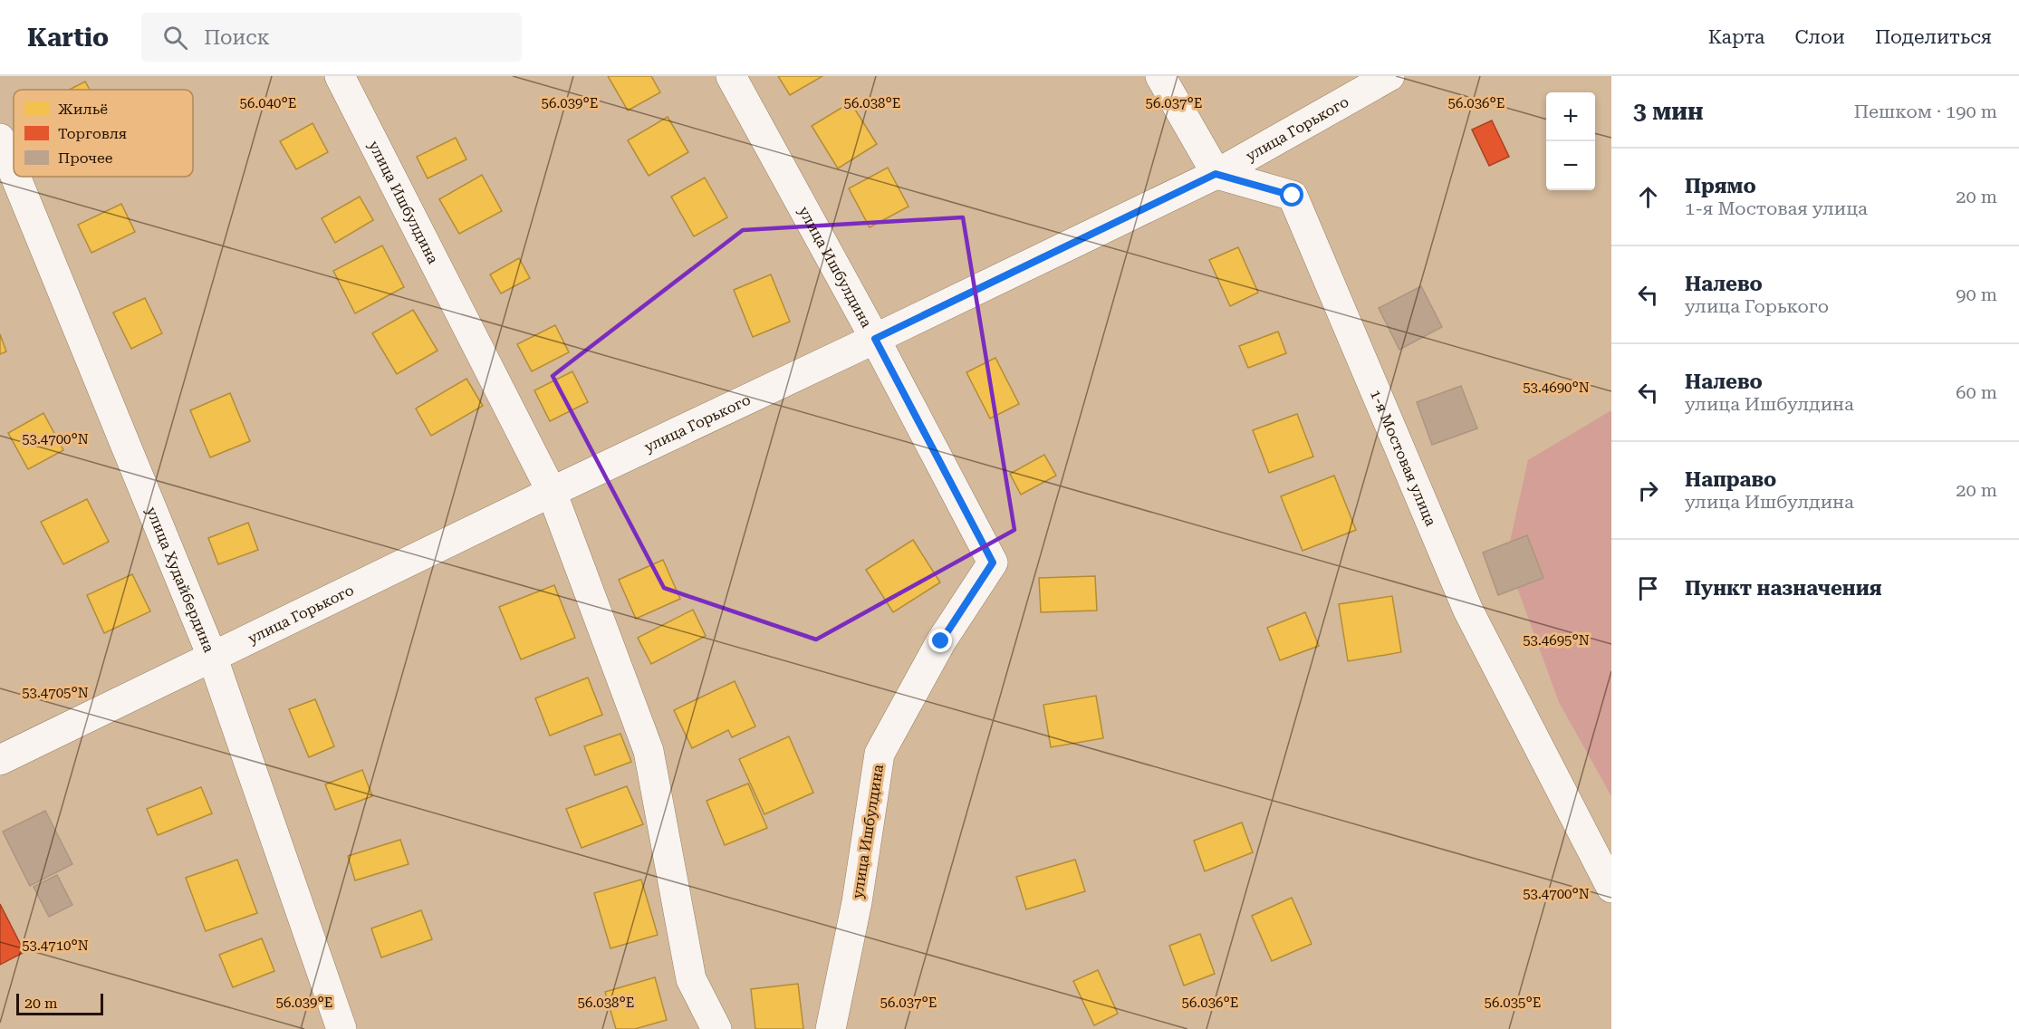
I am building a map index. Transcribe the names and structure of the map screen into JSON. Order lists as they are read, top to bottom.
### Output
{
  "streets": {
    "street": [
      "улица Горького",
      "улица Ишбулдина",
      "1-я Мостовая улица",
      "улица Худайбердина"
    ]
  },
  "crossings": [
    ["улица Горького", "улица Ишбулдина"],
    ["улица Горького", "1-я Мостовая улица"],
    ["улица Горького", "улица Худайбердина"]
  ],
  "legend": ["Жильё", "Торговля", "Прочее"],
  "scale_bar": "20 m",
  "page": {
    "header": "Kartio",
    "search": "Поиск",
    "nav": ["Карта", "Слои", "Поделиться"],
    "heading": ["3 мин", "Пешком · 190 m"],
    "map_buttons": ["+", "−"],
    "list": [
      ["Прямо", "1-я Мостовая улица", "20 m"],
      ["Налево", "улица Горького", "90 m"],
      ["Налево", "улица Ишбулдина", "60 m"],
      ["Направо", "улица Ишбулдина", "20 m"],
      "Пункт назначения"
    ],
    "scale": "20 m"
  },
  "coordinates": [
    "56.040°E",
    "56.039°E",
    "56.038°E",
    "56.037°E",
    "56.036°E",
    "53.4690°N",
    "53.4700°N",
    "53.4695°N",
    "53.4705°N",
    "53.4710°N",
    "56.035°E"
  ]
}
